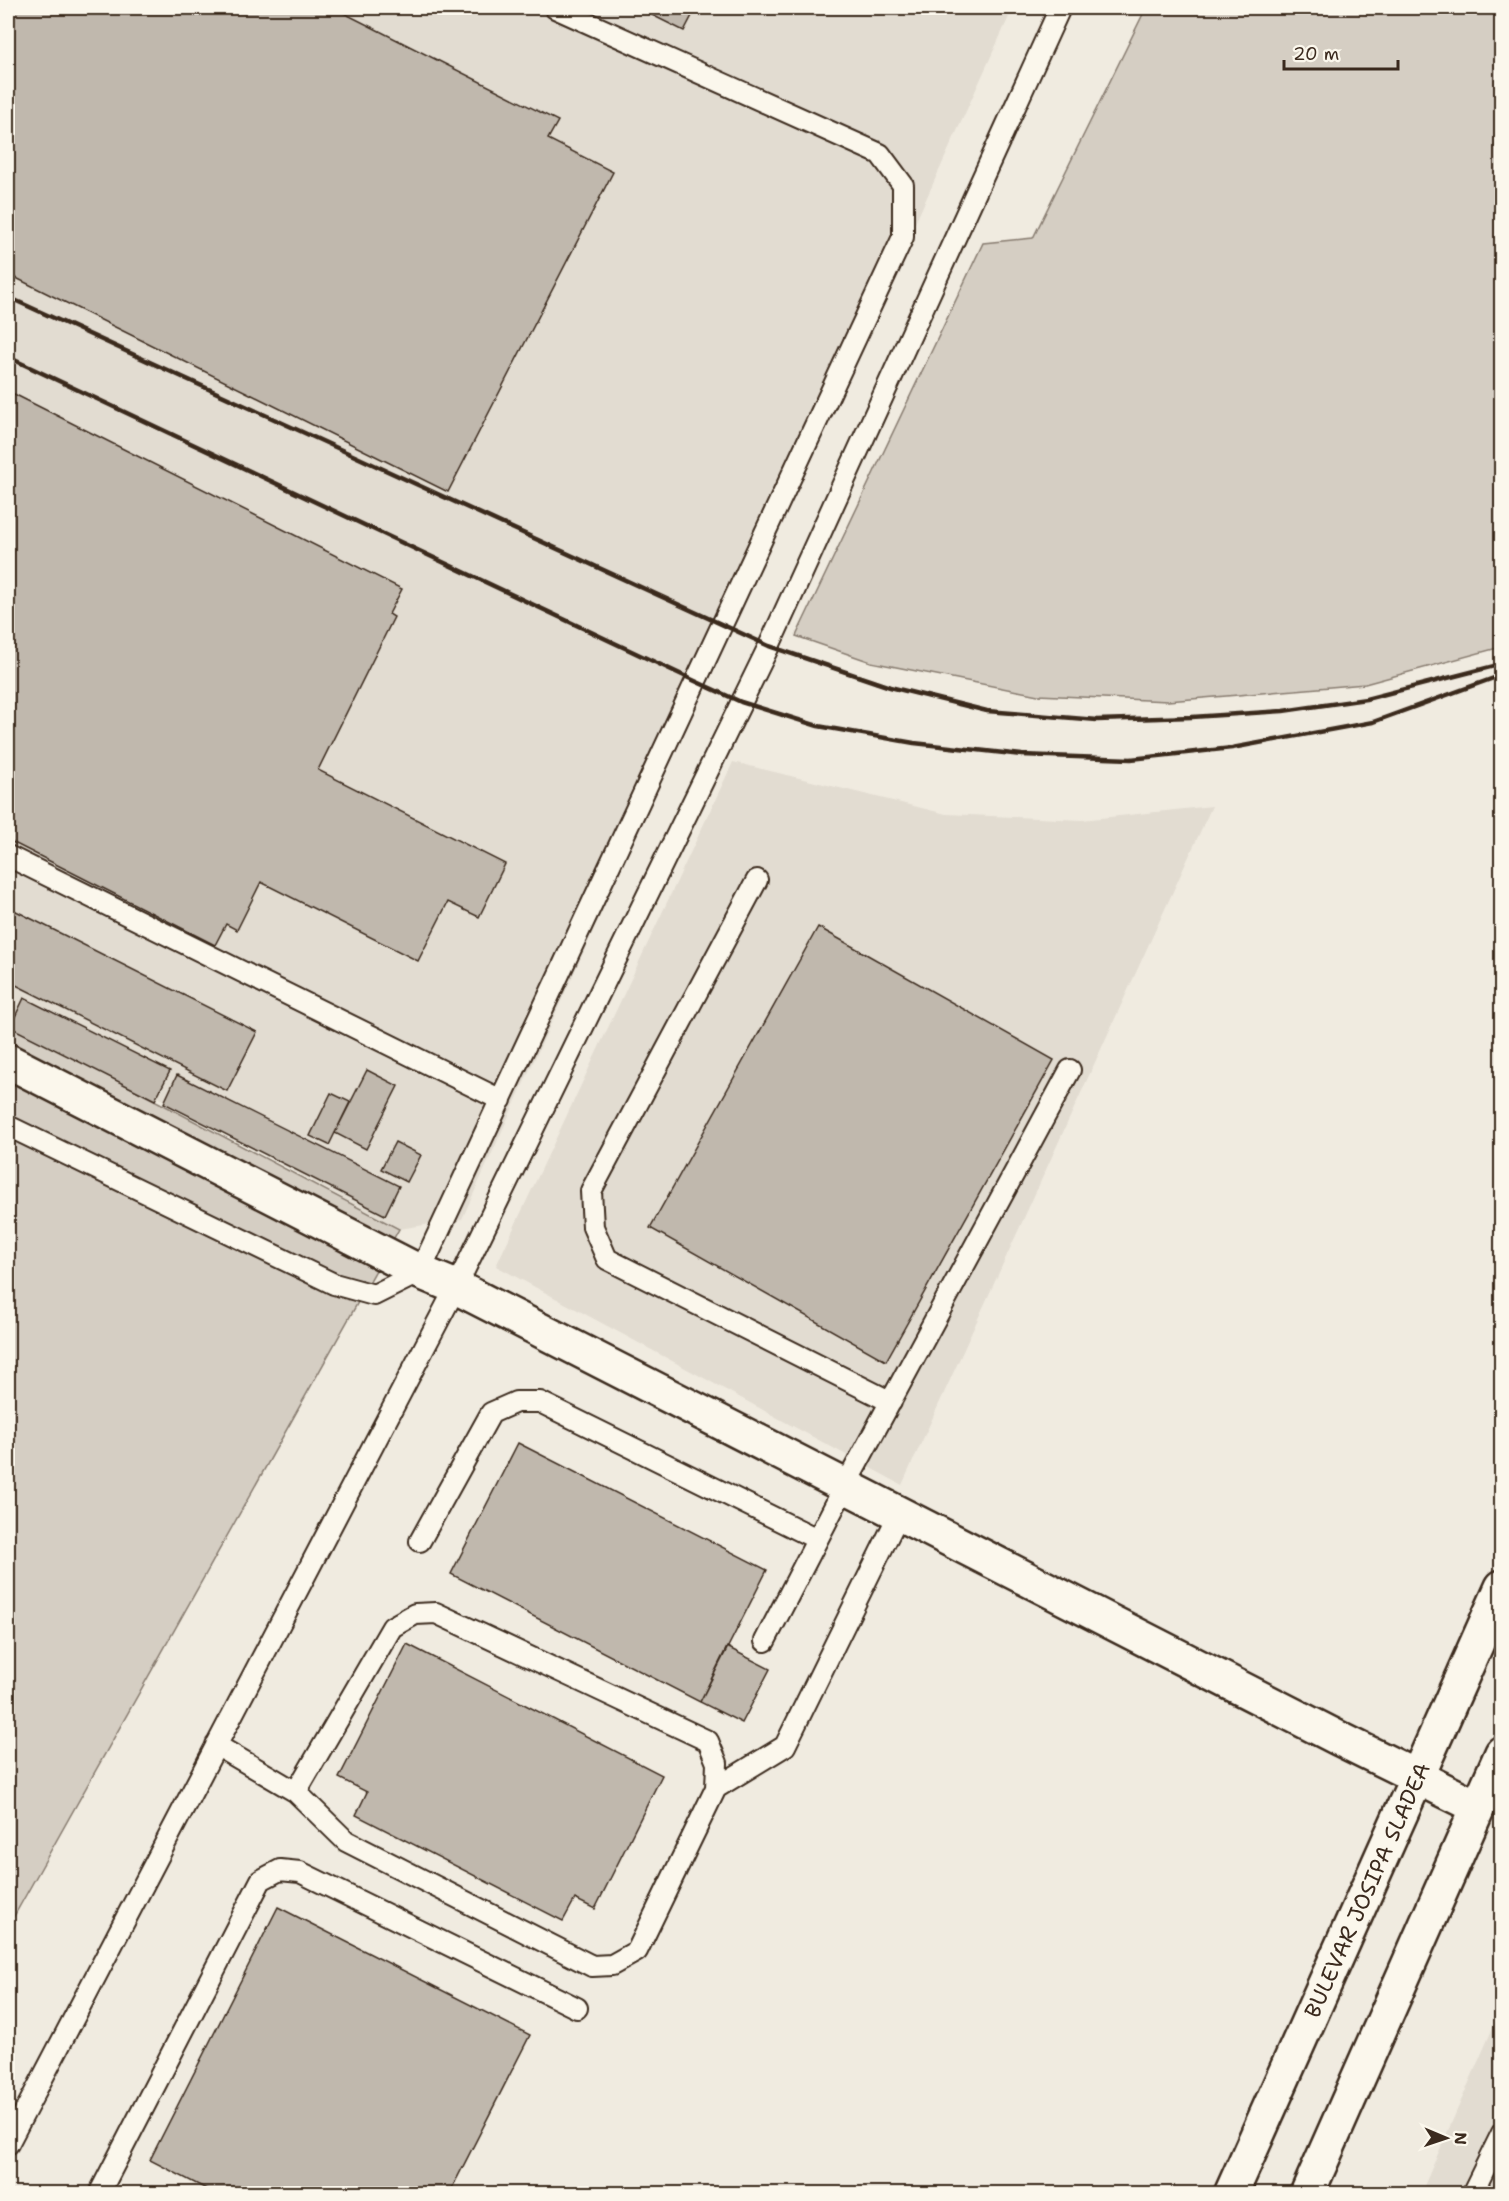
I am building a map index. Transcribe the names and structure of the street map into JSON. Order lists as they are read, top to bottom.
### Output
{
  "streets": {
    "street": ["BULEVAR JOSIPA SLADEA"]
  },
  "scale_bar": "20 m",
  "north": "right"
}
